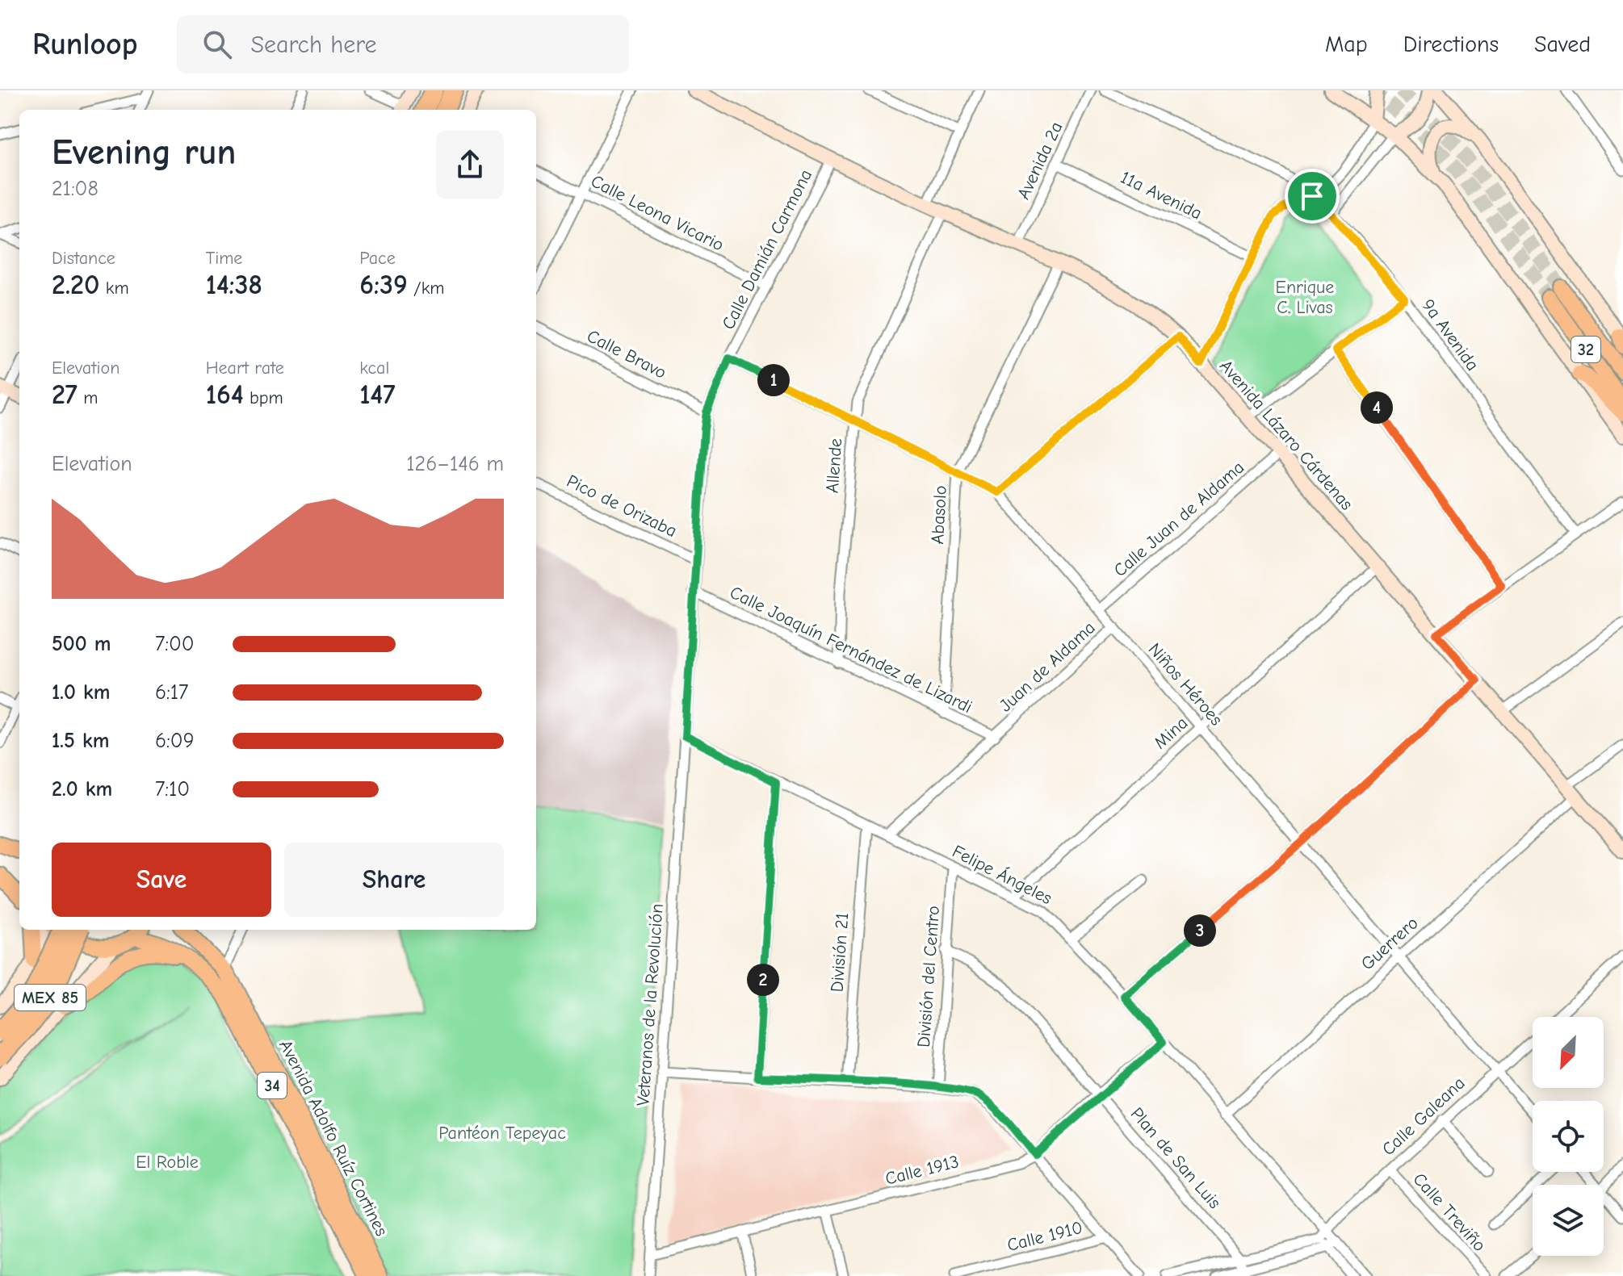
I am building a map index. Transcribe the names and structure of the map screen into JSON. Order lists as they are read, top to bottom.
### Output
{
  "streets": {
    "highway": ["MEX 85"],
    "main road": ["32", "34", "Avenida Adolfo Ruíz Cortines"],
    "street": [
      "Avenida 2a",
      "11a Avenida",
      "Calle Leona Vicario",
      "Calle Damián Carmona",
      "9a Avenida",
      "Calle Bravo",
      "Avenida Lázaro Cárdenas",
      "Allende",
      "Pico de Orizaba",
      "Abasolo",
      "Calle Juan de Aldama",
      "Calle Joaquín Fernández de Lizardi",
      "Juan de Aldama",
      "Niños Héroes",
      "Mina",
      "Felipe Ángeles",
      "Guerrero",
      "División 21",
      "División del Centro",
      "Veteranos de la Revolución",
      "Calle Galeana",
      "Plan de San Luis",
      "Calle 1913",
      "Calle Treviño",
      "Calle 1910"
    ]
  },
  "crossings": [
    ["Avenida 2a", "11a Avenida"],
    ["Avenida 2a", "Avenida Lázaro Cárdenas"],
    ["Calle Leona Vicario", "Calle Damián Carmona"],
    ["Calle Damián Carmona", "Calle Bravo"],
    ["Calle Damián Carmona", "Avenida Lázaro Cárdenas"],
    ["Calle Damián Carmona", "Pico de Orizaba"],
    ["Calle Damián Carmona", "Calle Joaquín Fernández de Lizardi"],
    ["Calle Damián Carmona", "Niños Héroes"],
    ["Calle Damián Carmona", "Felipe Ángeles"],
    ["Calle Damián Carmona", "Veteranos de la Revolución"],
    ["Avenida Lázaro Cárdenas", "Allende"],
    ["Avenida Lázaro Cárdenas", "Abasolo"],
    ["Avenida Lázaro Cárdenas", "Calle Juan de Aldama"],
    ["Avenida Lázaro Cárdenas", "Mina"],
    ["Avenida Lázaro Cárdenas", "Guerrero"],
    ["Allende", "Calle Joaquín Fernández de Lizardi"],
    ["Allende", "Niños Héroes"],
    ["Abasolo", "Calle Joaquín Fernández de Lizardi"],
    ["Abasolo", "Niños Héroes"],
    ["Calle Juan de Aldama", "Niños Héroes"],
    ["Calle Joaquín Fernández de Lizardi", "Juan de Aldama"],
    ["Juan de Aldama", "Niños Héroes"],
    ["Juan de Aldama", "Felipe Ángeles"],
    ["Niños Héroes", "Mina"],
    ["Niños Héroes", "Guerrero"],
    ["Niños Héroes", "Calle Galeana"],
    ["Mina", "Felipe Ángeles"],
    ["Felipe Ángeles", "Guerrero"],
    ["Felipe Ángeles", "División 21"],
    ["Felipe Ángeles", "División del Centro"],
    ["Felipe Ángeles", "Veteranos de la Revolución"],
    ["Felipe Ángeles", "Calle Galeana"],
    ["Felipe Ángeles", "Calle 1913"],
    ["División del Centro", "Plan de San Luis"],
    ["Veteranos de la Revolución", "Calle 1913"],
    ["34", "Avenida Adolfo Ruíz Cortines"],
    ["Calle Galeana", "Calle Treviño"],
    ["Plan de San Luis", "Calle 1913"]
  ],
  "parks": ["Enrique C. Livas", "Pantéon Tepeyac", "El Roble"],
  "north": "bottom left",
  "page": {
    "header": "Runloop",
    "search": "Search here",
    "nav": ["Map", "Directions", "Saved"],
    "heading": ["Evening run", "21:08"],
    "stats": [
      ["Distance", "2.20 km"],
      ["Time", "14:38"],
      ["Pace", "6:39 /km"],
      ["Elevation", "27 m"],
      ["Heart rate", "164 bpm"],
      ["kcal", "147"]
    ],
    "pins": [
      "1",
      "4",
      "3",
      "2"
    ],
    "chart": ["Elevation", "126–146 m"],
    "list": [
      {
        "name": "500 m",
        "note": "7:00"
      },
      {
        "name": "1.0 km",
        "note": "6:17"
      },
      {
        "name": "1.5 km",
        "note": "6:09"
      },
      {
        "name": "2.0 km",
        "note": "7:10"
      }
    ],
    "buttons": ["Save", "Share"]
  }
}
